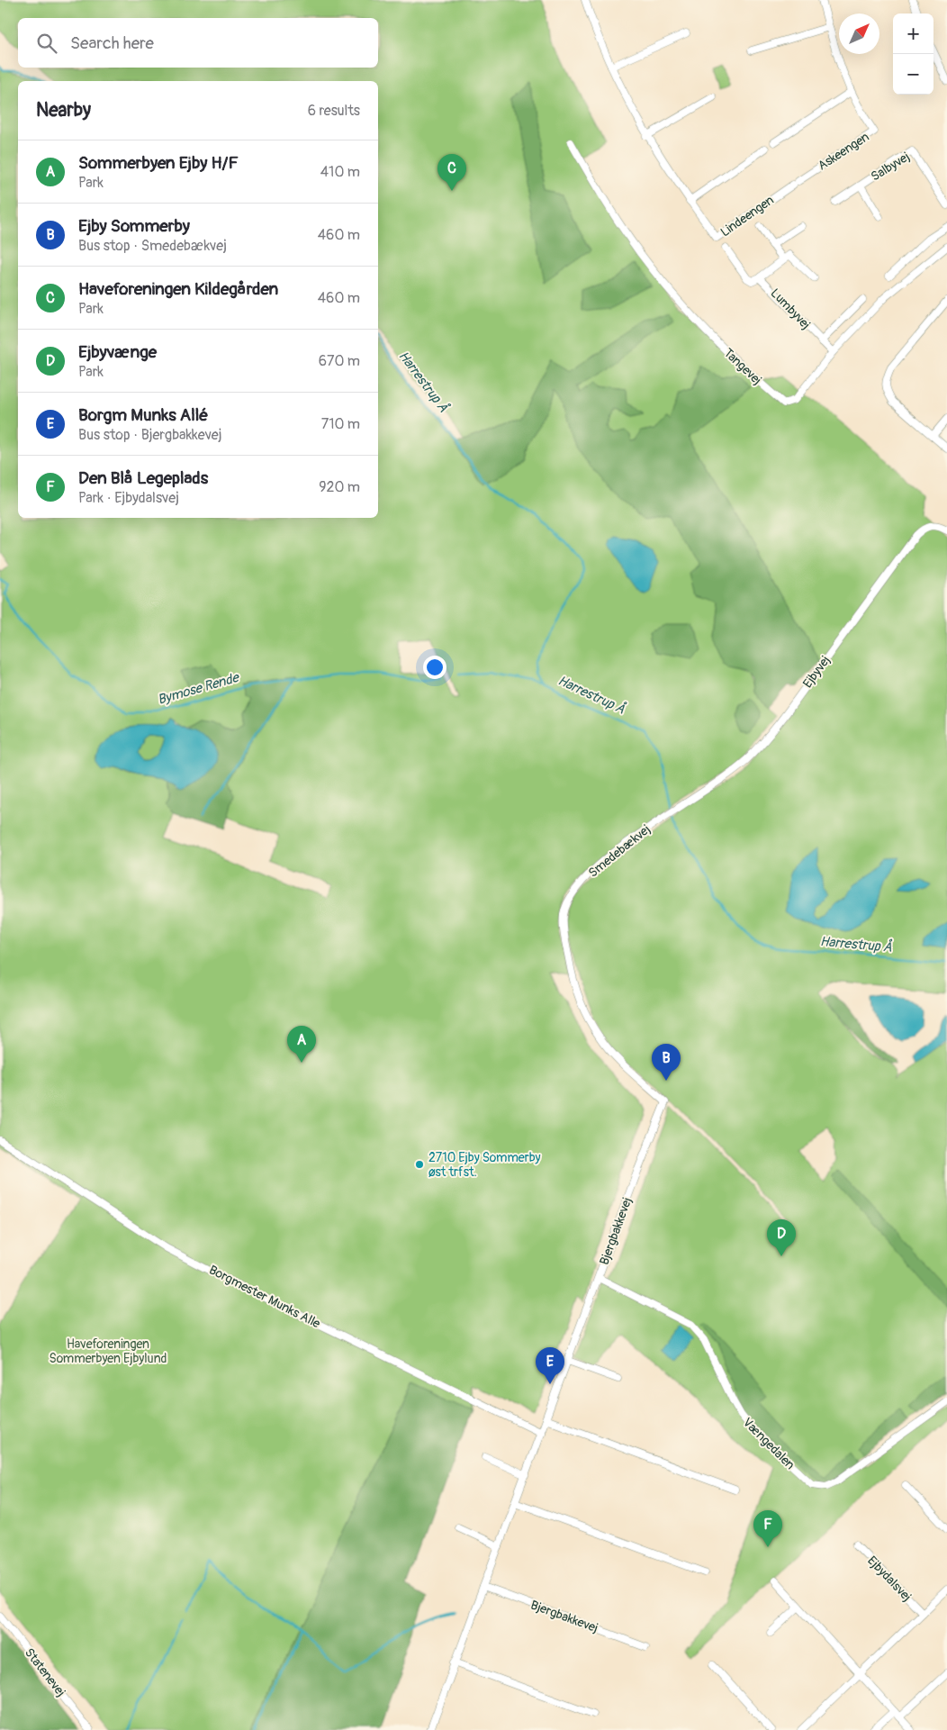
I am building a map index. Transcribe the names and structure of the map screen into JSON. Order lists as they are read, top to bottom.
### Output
{
  "streets": {
    "street": [
      "Askeengen",
      "Salbyvej",
      "Lindeengen",
      "Lumbyvej",
      "Tangevej",
      "Ejbyvej",
      "Smedebækvej",
      "Bjergbakkevej",
      "Borgmester Munks Alle",
      "Vængedalen",
      "Ejbydalsvej",
      "Statenevej"
    ]
  },
  "crossings": [
    ["Askeengen", "Lindeengen"],
    ["Lumbyvej", "Tangevej"],
    ["Ejbyvej", "Smedebækvej"],
    ["Smedebækvej", "Bjergbakkevej"],
    ["Bjergbakkevej", "Borgmester Munks Alle"],
    ["Bjergbakkevej", "Vængedalen"]
  ],
  "water": ["Harrestrup Å", "Bymose Rende"],
  "parks": ["Haveforeningen Sommerbyen Ejbylund"],
  "places": ["2710 Ejby Sommerby øst trfst."],
  "north": "top right",
  "page": {
    "map_buttons": ["+", "−"],
    "search": "Search here",
    "heading": ["Nearby", "6 results"],
    "list": [
      {
        "mark": "A",
        "name": "Sommerbyen Ejby H/F",
        "note": "Park",
        "value": "410 m"
      },
      {
        "mark": "B",
        "name": "Ejby Sommerby",
        "note": "Bus stop · Smedebækvej",
        "value": "460 m"
      },
      {
        "mark": "C",
        "name": "Haveforeningen Kildegården",
        "note": "Park",
        "value": "460 m"
      },
      {
        "mark": "D",
        "name": "Ejbyvænge",
        "note": "Park",
        "value": "670 m"
      },
      {
        "mark": "E",
        "name": "Borgm Munks Allé",
        "note": "Bus stop · Bjergbakkevej",
        "value": "710 m"
      },
      {
        "mark": "F",
        "name": "Den Blå Legeplads",
        "note": "Park · Ejbydalsvej",
        "value": "920 m"
      }
    ],
    "pins": [
      "C",
      "A",
      "B",
      "D",
      "E",
      "F"
    ]
  }
}
